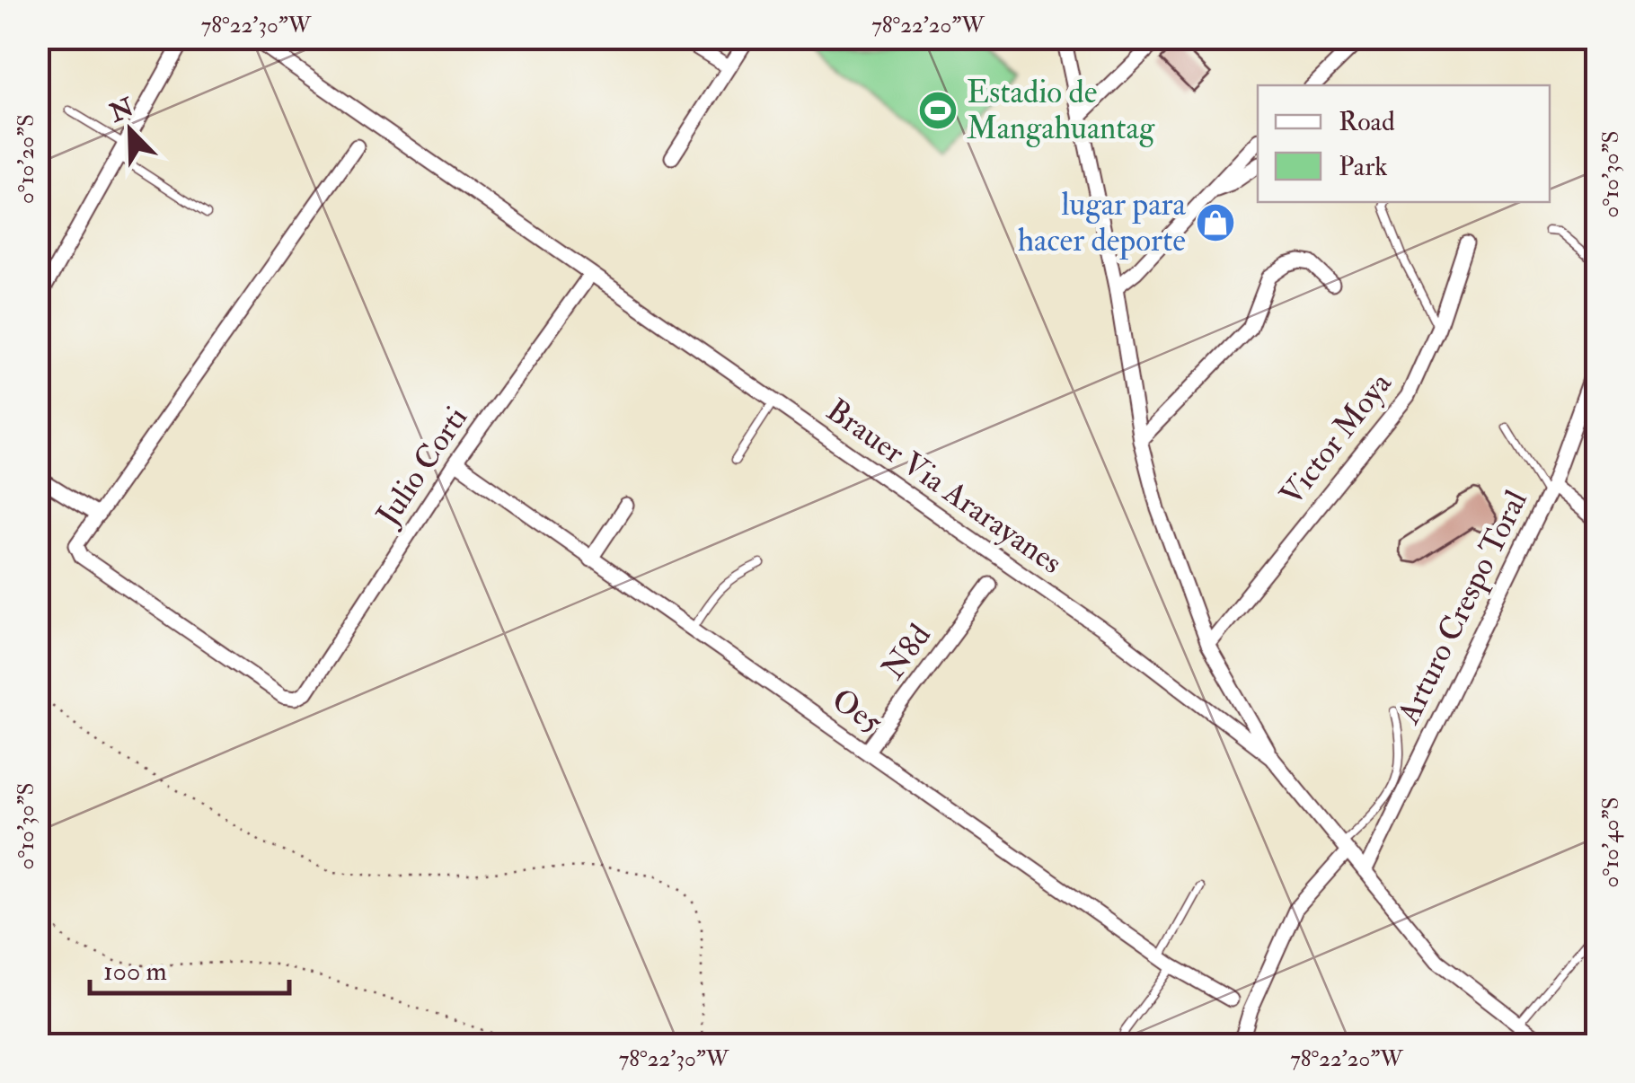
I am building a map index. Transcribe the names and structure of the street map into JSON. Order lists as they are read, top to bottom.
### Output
{
  "streets": {
    "street": [
      "Victor Moya",
      "Julio Corti",
      "Brauer Via Ararayanes",
      "Arturo Crespo Toral",
      "N8d",
      "Oe5"
    ]
  },
  "crossings": [
    ["Julio Corti", "Brauer Via Ararayanes"],
    ["Julio Corti", "Oe5"],
    ["Brauer Via Ararayanes", "Arturo Crespo Toral"],
    ["N8d", "Oe5"]
  ],
  "places": {
    "sports": ["Estadio de Mangahuantag"],
    "shop": ["lugar para hacer deporte"]
  },
  "legend": ["Road", "Park"],
  "scale_bar": "100 m",
  "north": "top left",
  "coordinates": [
    "78°22'30\"W",
    "78°22'20\"W",
    "0°10'20\"S",
    "0°10'30\"S",
    "0°10'40\"S"
  ]
}
